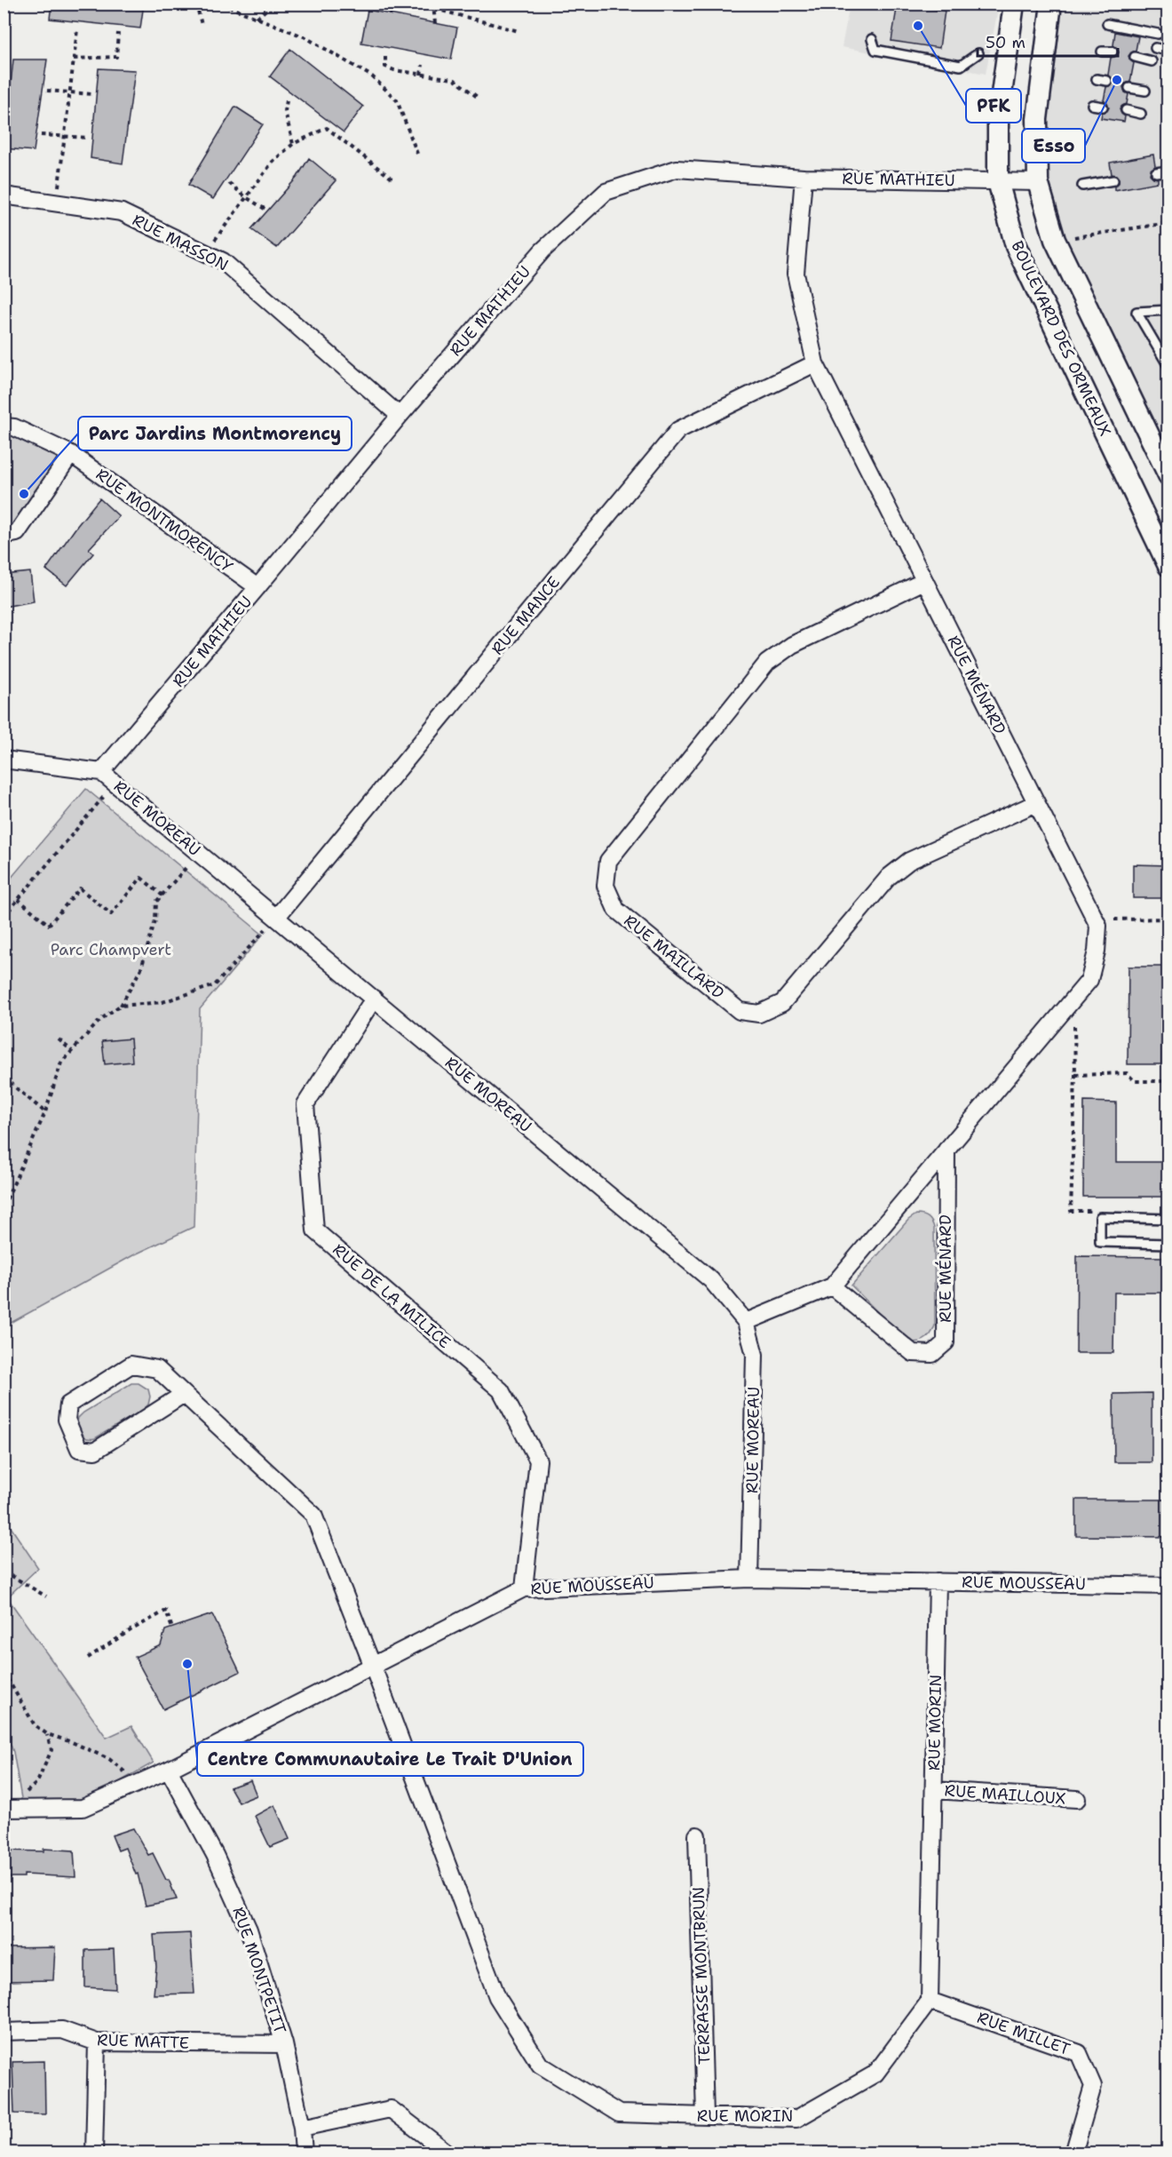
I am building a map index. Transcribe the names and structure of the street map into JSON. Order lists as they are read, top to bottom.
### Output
{
  "streets": {
    "street": [
      "RUE MATHIEU",
      "RUE MASSON",
      "BOULEVARD DES ORMEAUX",
      "RUE MONTMORENCY",
      "RUE MANCE",
      "RUE MÉNARD",
      "RUE MOREAU",
      "RUE MAILLARD",
      "RUE DE LA MILICE",
      "RUE MOUSSEAU",
      "RUE MORIN",
      "RUE MAILLOUX",
      "RUE MONTPETIT",
      "TERRASSE MONTBRUN",
      "RUE MILLET",
      "RUE MATTE"
    ]
  },
  "crossings": [
    ["RUE MATHIEU", "RUE MASSON"],
    ["RUE MATHIEU", "BOULEVARD DES ORMEAUX"],
    ["RUE MATHIEU", "RUE MONTMORENCY"],
    ["RUE MATHIEU", "RUE MÉNARD"],
    ["RUE MATHIEU", "RUE MOREAU"],
    ["RUE MANCE", "RUE MÉNARD"],
    ["RUE MANCE", "RUE MOREAU"],
    ["RUE MÉNARD", "RUE MOREAU"],
    ["RUE MÉNARD", "RUE MAILLARD"],
    ["RUE MOREAU", "RUE DE LA MILICE"],
    ["RUE MOREAU", "RUE MOUSSEAU"],
    ["RUE DE LA MILICE", "RUE MOUSSEAU"],
    ["RUE MOUSSEAU", "RUE MORIN"],
    ["RUE MOUSSEAU", "RUE MONTPETIT"],
    ["RUE MORIN", "RUE MAILLOUX"],
    ["RUE MORIN", "TERRASSE MONTBRUN"],
    ["RUE MORIN", "RUE MILLET"],
    ["RUE MONTPETIT", "RUE MATTE"]
  ],
  "parks": ["Parc Champvert"],
  "places": [
    "PFK",
    "Esso",
    "Parc Jardins Montmorency",
    "Centre Communautaire Le Trait D'Union"
  ],
  "scale_bar": "50 m"
}
